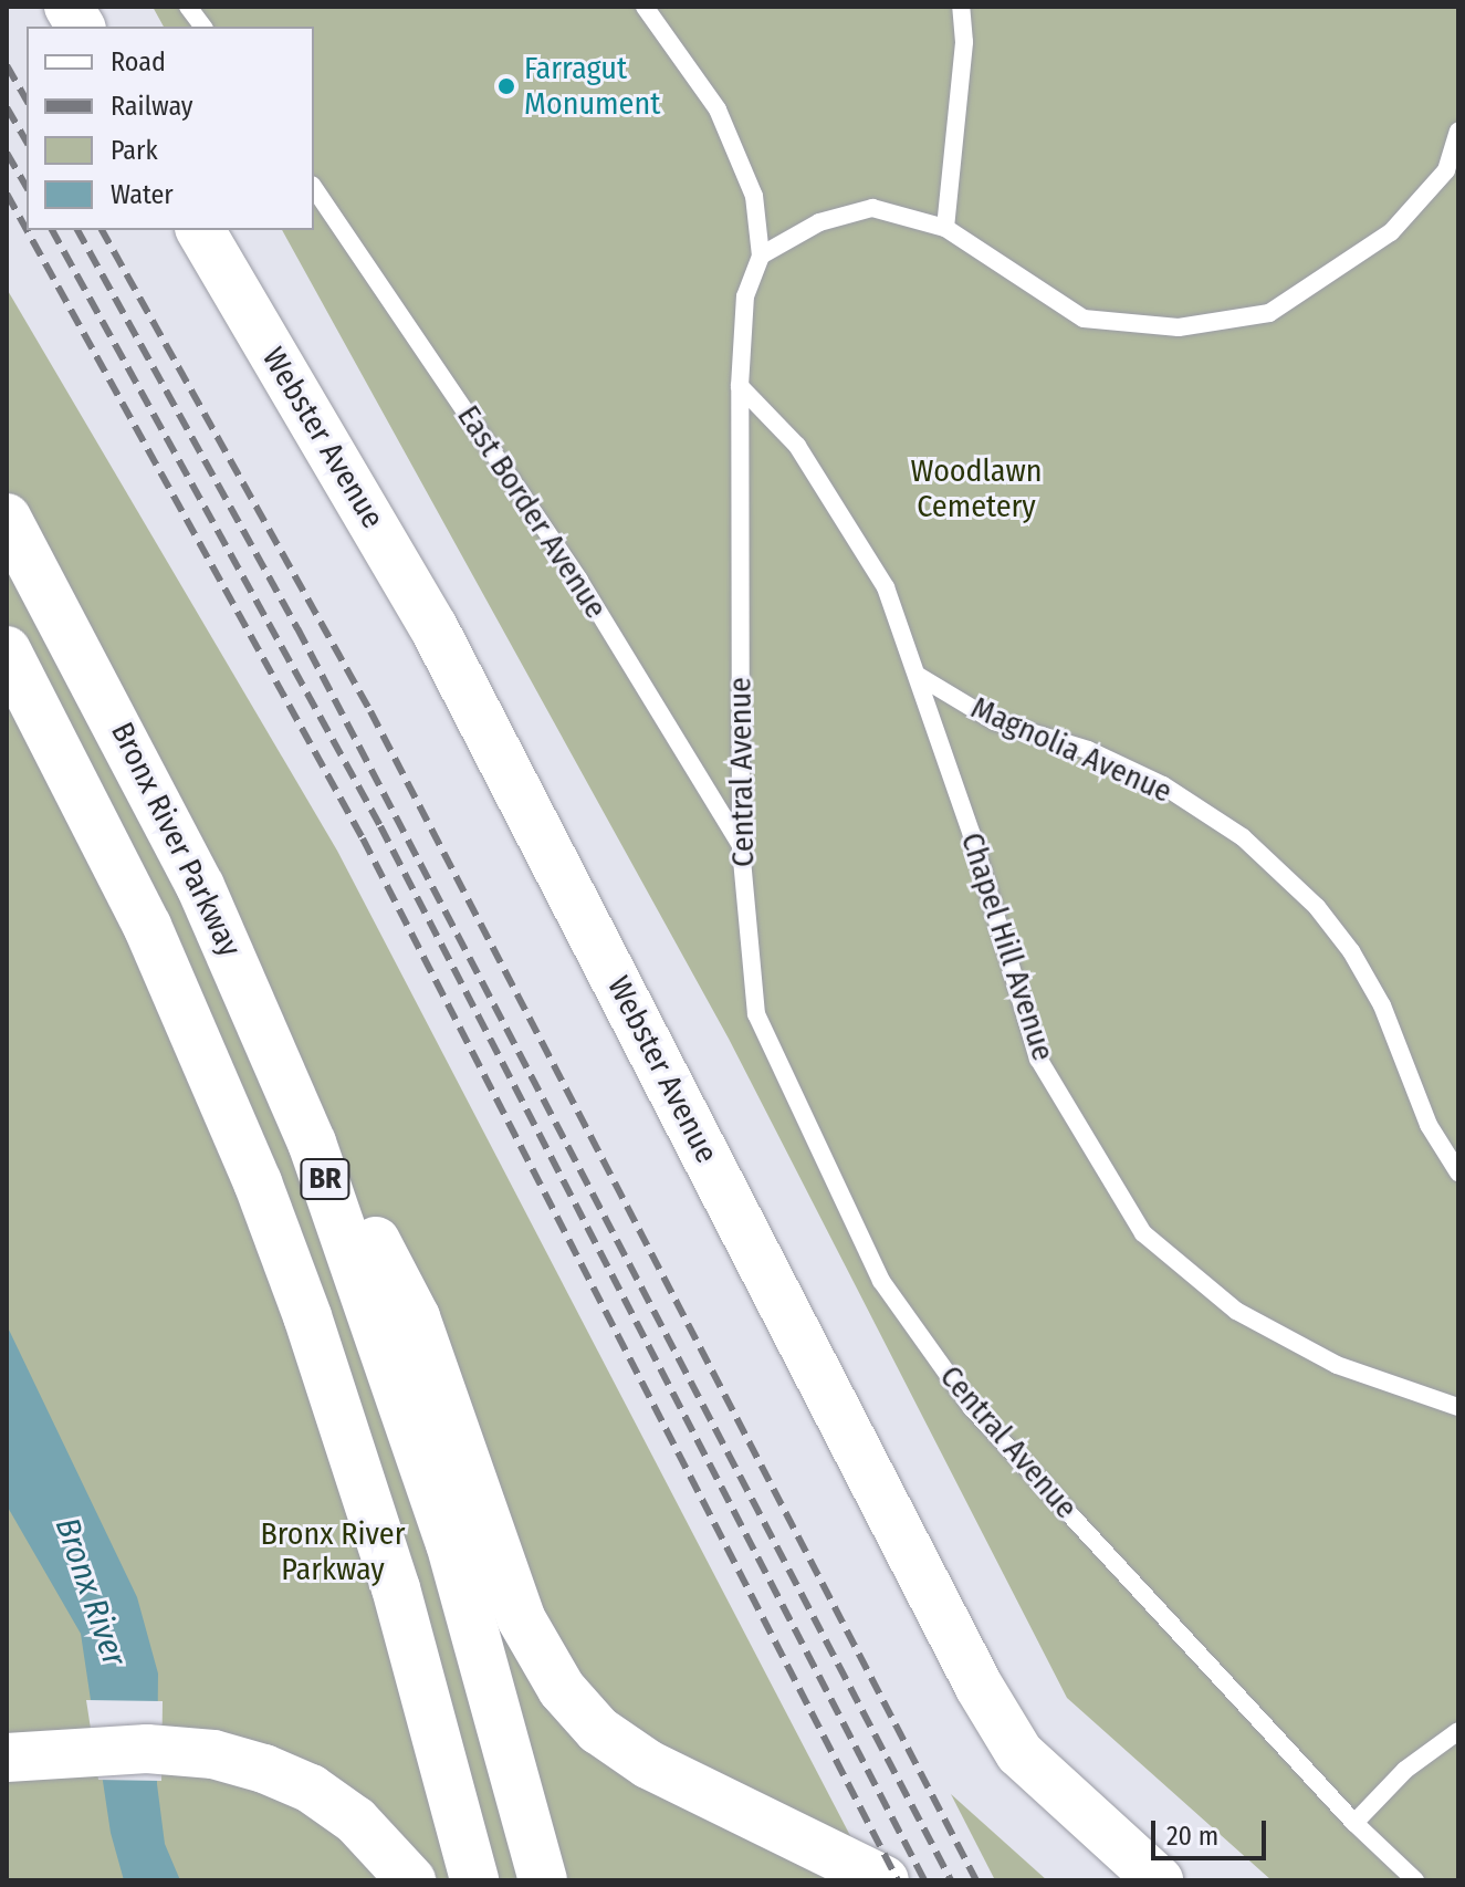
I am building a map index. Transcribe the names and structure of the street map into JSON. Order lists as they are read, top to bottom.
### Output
{
  "streets": {
    "main road": ["Webster Avenue", "Bronx River Parkway", "BR"],
    "lane": [
      "East Border Avenue",
      "Magnolia Avenue",
      "Central Avenue",
      "Chapel Hill Avenue"
    ]
  },
  "crossings": [
    ["East Border Avenue", "Central Avenue"],
    ["Magnolia Avenue", "Chapel Hill Avenue"],
    ["Central Avenue", "Chapel Hill Avenue"]
  ],
  "water": ["Bronx River"],
  "parks": ["Woodlawn Cemetery", "Bronx River Parkway"],
  "places": ["Farragut Monument"],
  "legend": [
    "Road",
    "Railway",
    "Park",
    "Water"
  ],
  "scale_bar": "20 m"
}
